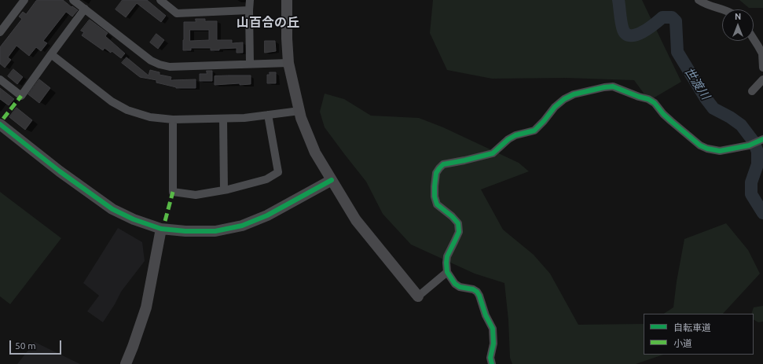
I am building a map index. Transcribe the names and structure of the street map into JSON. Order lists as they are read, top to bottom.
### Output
{
  "districts": ["山百合の丘"],
  "water": ["世渡川"],
  "legend": ["自転車道", "小道"],
  "scale_bar": "50 m",
  "north": "top"
}
